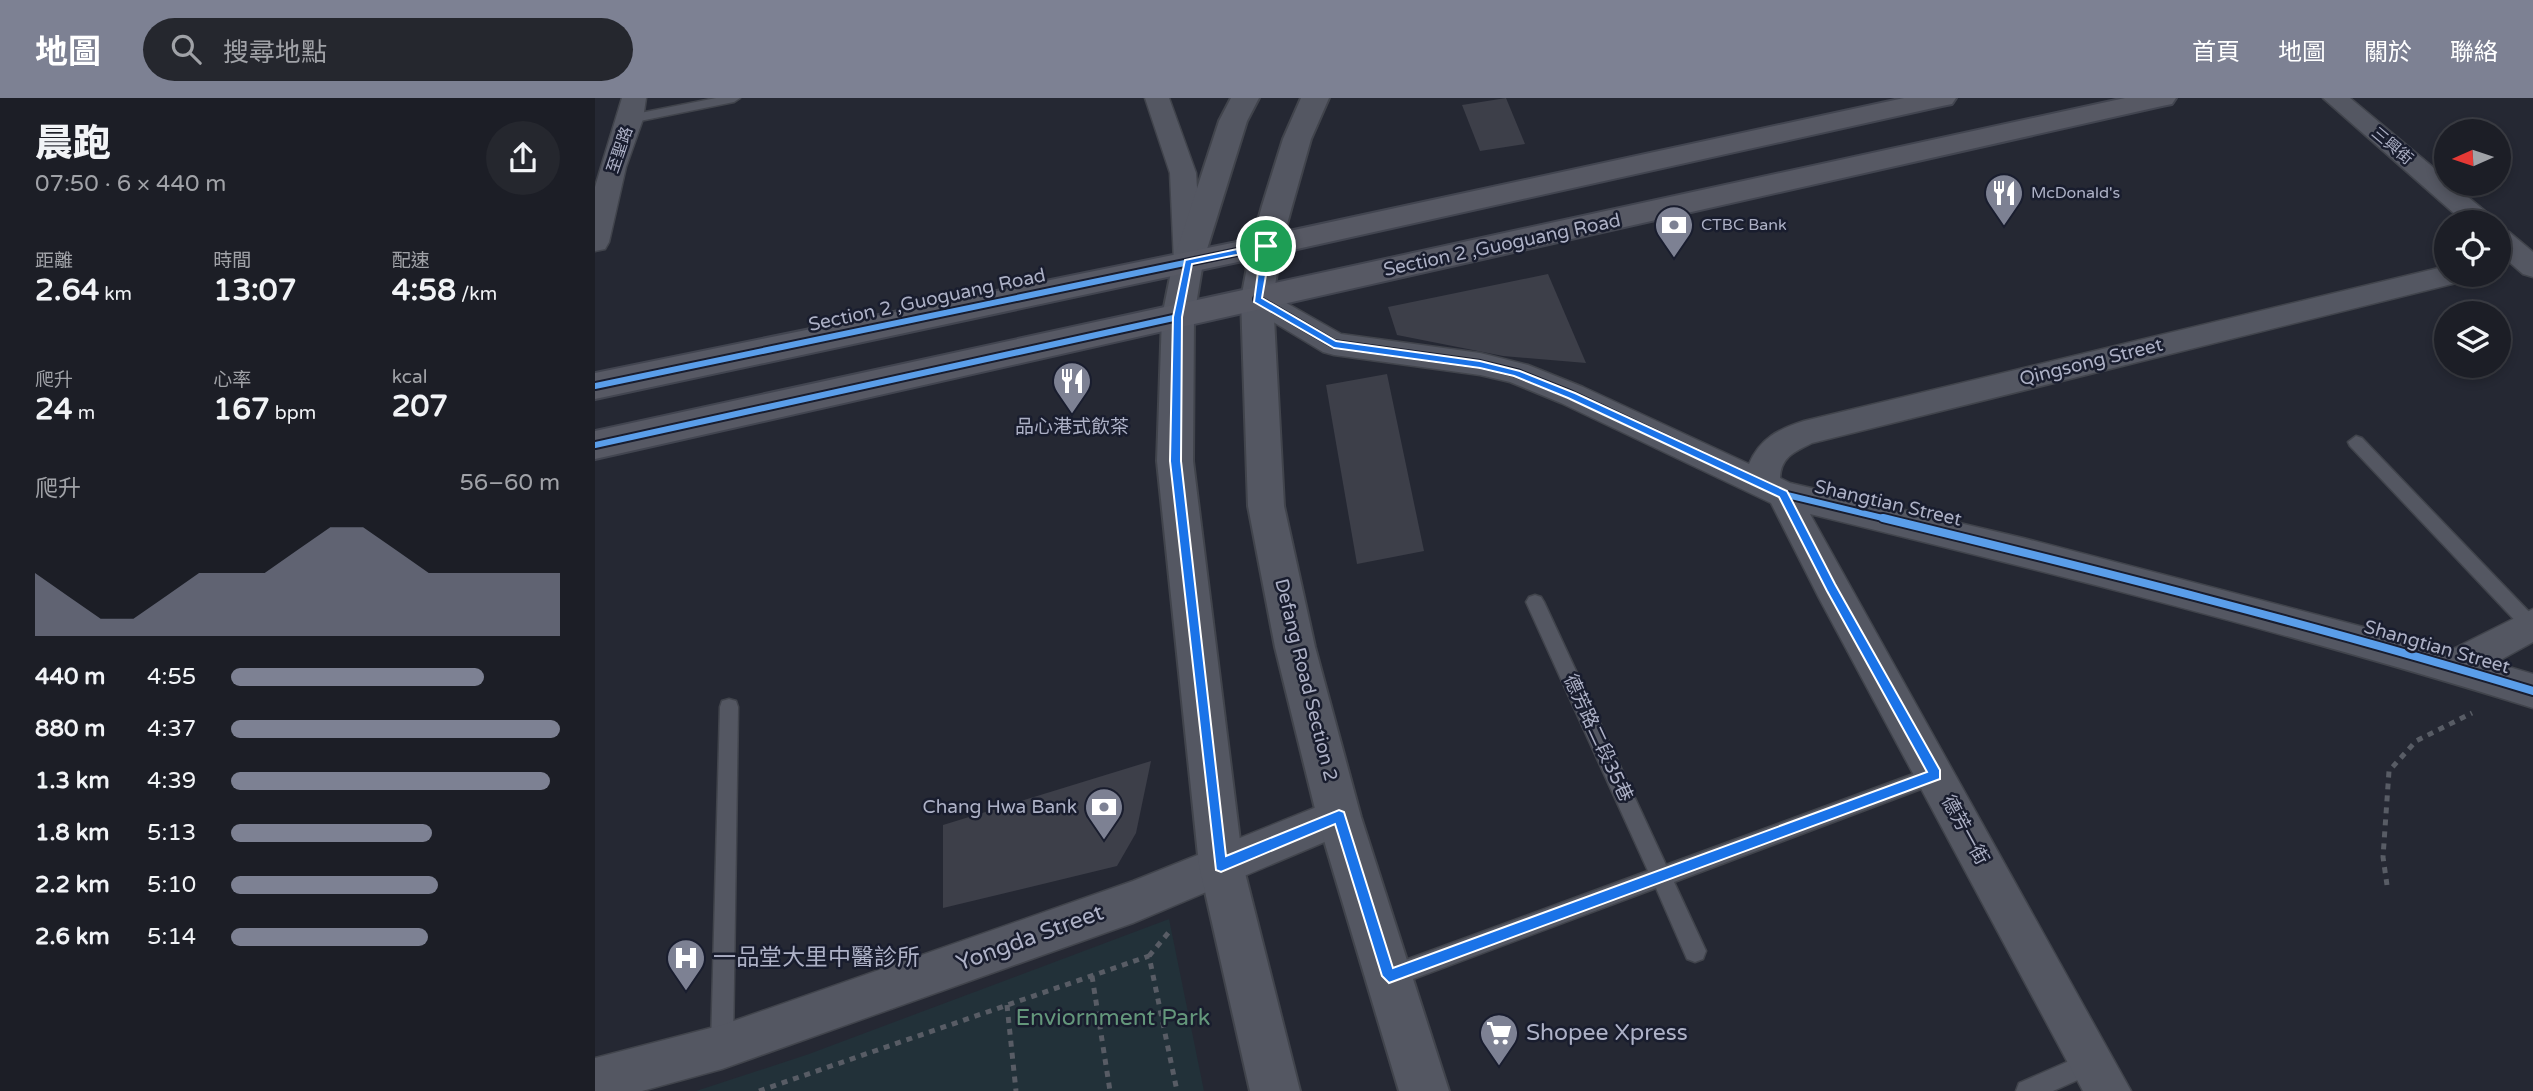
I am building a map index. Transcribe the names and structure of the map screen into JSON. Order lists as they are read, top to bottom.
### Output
{
  "streets": {
    "main road": ["Section 2 ,Guoguang Road"],
    "street": [
      "三興街",
      "至聖路",
      "Qingsong Street",
      "Shangtian Street",
      "Defang Road Section 2",
      "德芳一街",
      "Yongda Street"
    ],
    "lane": ["德芳路二段35巷"]
  },
  "crossings": [
    ["Section 2 ,Guoguang Road", "Shangtian Street"],
    ["Section 2 ,Guoguang Road", "Defang Road Section 2"],
    ["Qingsong Street", "Shangtian Street"],
    ["Qingsong Street", "德芳一街"],
    ["Shangtian Street", "Defang Road Section 2"],
    ["Shangtian Street", "德芳一街"],
    ["Defang Road Section 2", "Yongda Street"]
  ],
  "parks": ["Enviornment Park"],
  "places": {
    "restaurant": ["McDonald's", "品心港式飲茶"],
    "bank": ["CTBC Bank", "Chang Hwa Bank"],
    "hospital": ["一品堂大里中醫診所"],
    "supermarket": ["Shopee Xpress"]
  },
  "north": "left",
  "page": {
    "header": "地圖",
    "search": "搜尋地點",
    "nav": [
      "首頁",
      "地圖",
      "關於",
      "聯絡"
    ],
    "heading": ["晨跑", "07:50 · 6 × 440 m"],
    "stats": [
      ["距離", "2.64 km"],
      ["時間", "13:07"],
      ["配速", "4:58 /km"],
      ["爬升", "24 m"],
      ["心率", "167 bpm"],
      ["kcal", "207"]
    ],
    "chart": ["爬升", "56–60 m"],
    "list": [
      {
        "name": "440 m",
        "note": "4:55"
      },
      {
        "name": "880 m",
        "note": "4:37"
      },
      {
        "name": "1.3 km",
        "note": "4:39"
      },
      {
        "name": "1.8 km",
        "note": "5:13"
      },
      {
        "name": "2.2 km",
        "note": "5:10"
      },
      {
        "name": "2.6 km",
        "note": "5:14"
      }
    ]
  }
}
